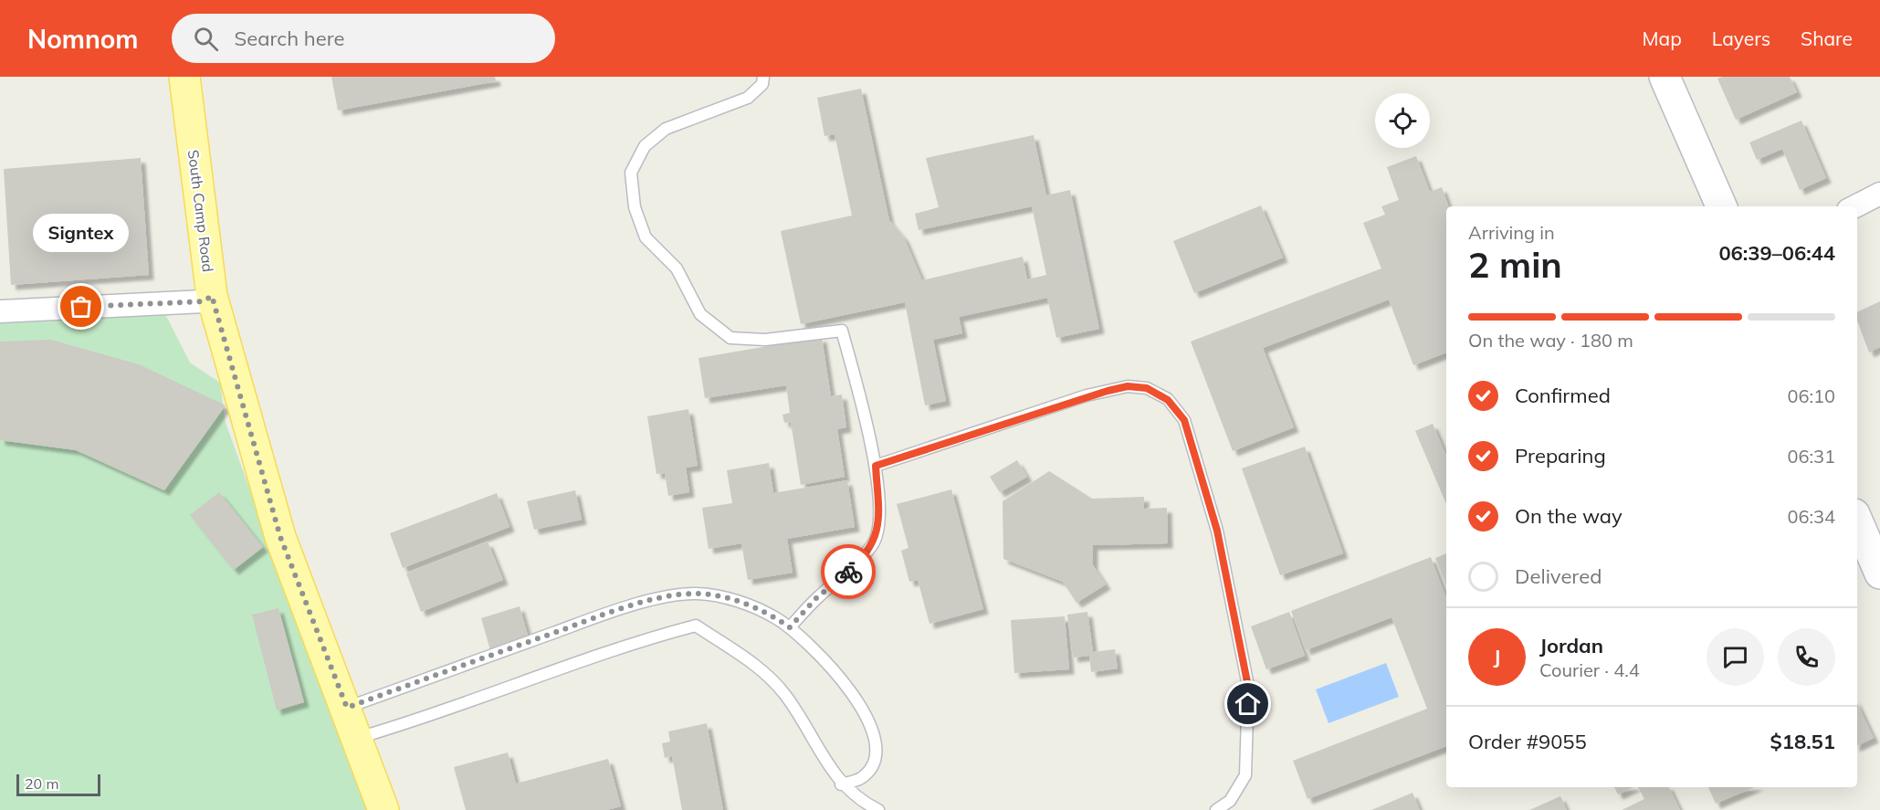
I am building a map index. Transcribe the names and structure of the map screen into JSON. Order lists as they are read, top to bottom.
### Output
{
  "streets": {
    "main road": ["South Camp Road"]
  },
  "places": ["Signtex"],
  "scale_bar": "20 m",
  "page": {
    "header": "Nomnom",
    "search": "Search here",
    "nav": ["Map", "Layers", "Share"],
    "heading": ["2 min", "Arriving in", "06:39–06:44"],
    "panel": [
      "Jordan",
      "Courier · 4.4",
      "Order #9055",
      "$18.51"
    ],
    "bubble": "Signtex",
    "bar": "On the way · 180 m",
    "list": [
      ["Confirmed", "06:10"],
      ["Preparing", "06:31"],
      ["On the way", "06:34"],
      "Delivered"
    ],
    "round": "J",
    "scale": "20 m"
  }
}
